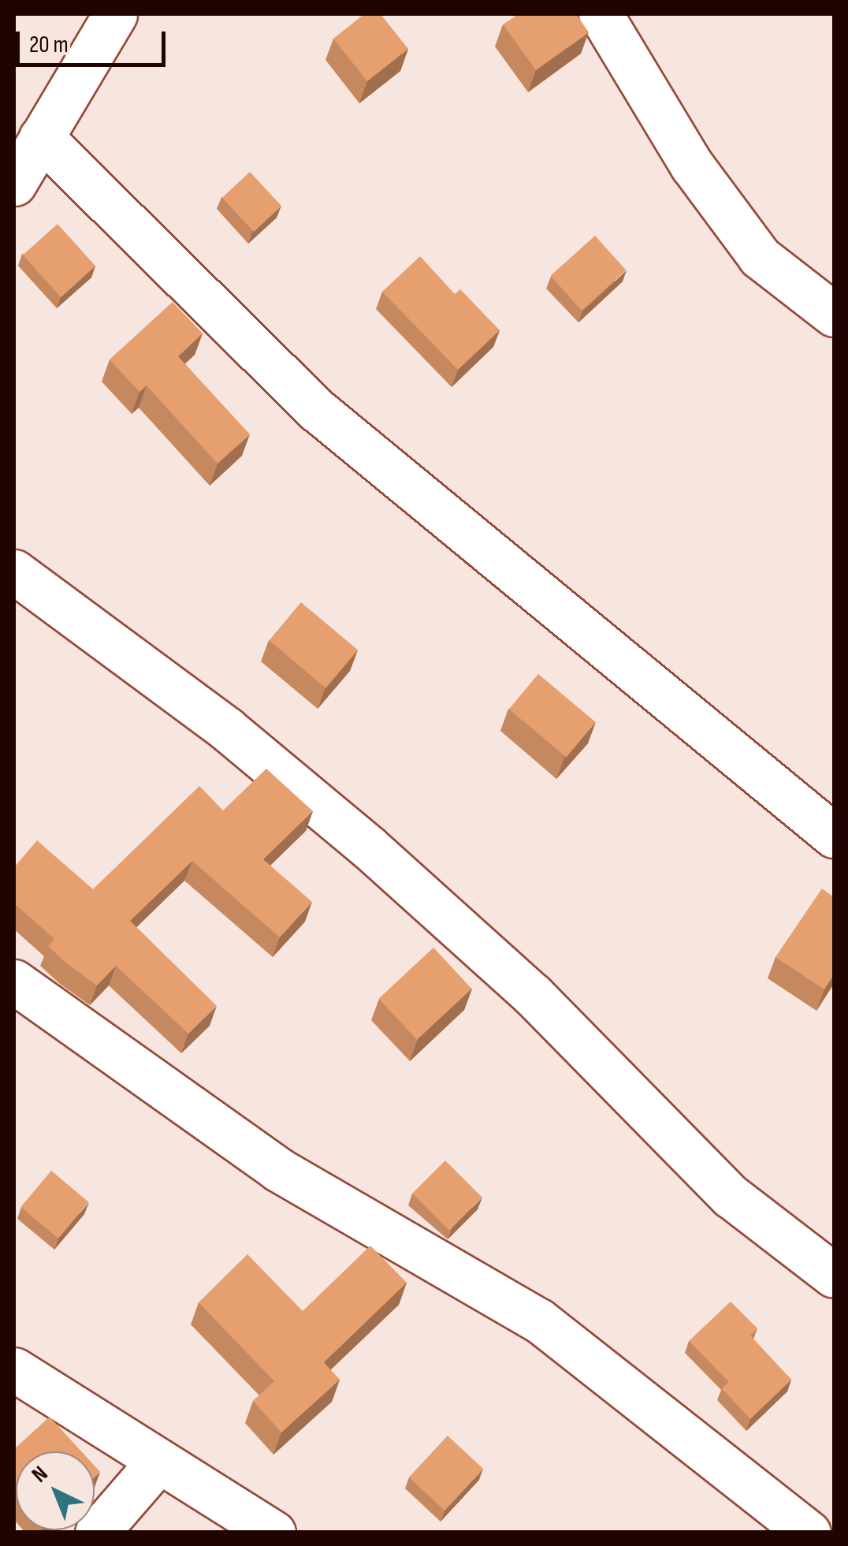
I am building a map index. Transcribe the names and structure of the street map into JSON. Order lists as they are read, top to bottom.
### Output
{
  "scale_bar": "20 m",
  "north": "top left"
}
